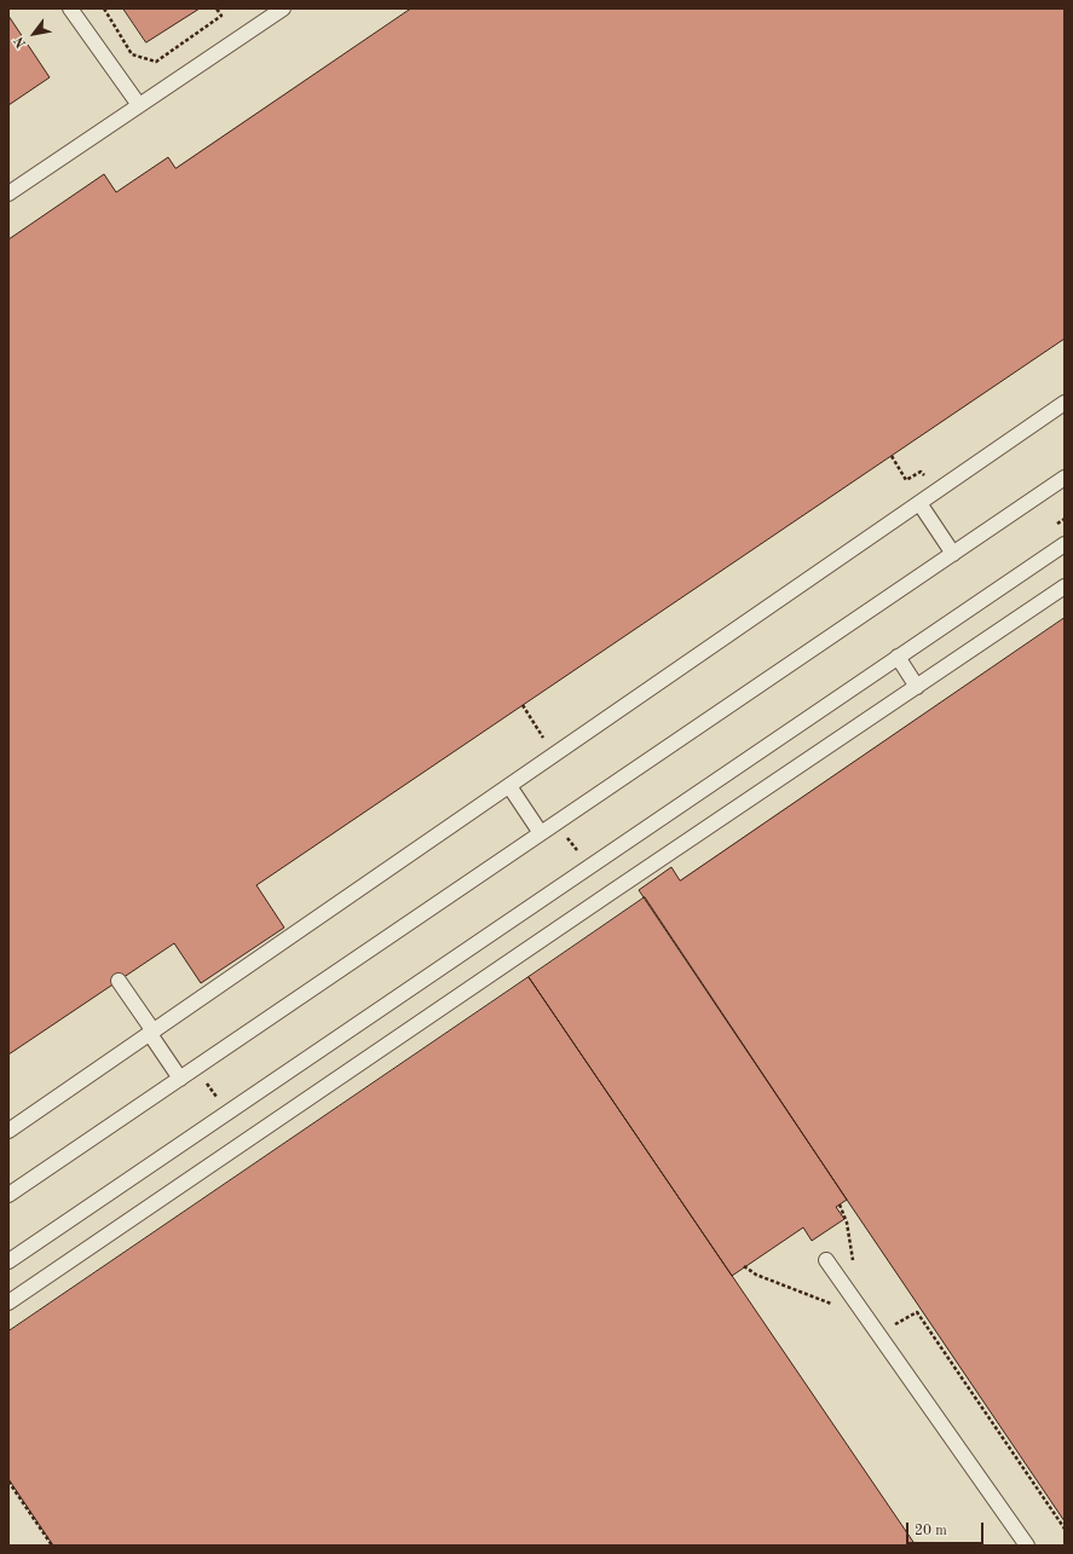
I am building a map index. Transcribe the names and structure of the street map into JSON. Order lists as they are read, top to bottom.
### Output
{
  "scale_bar": "20 m",
  "north": "bottom left"
}
